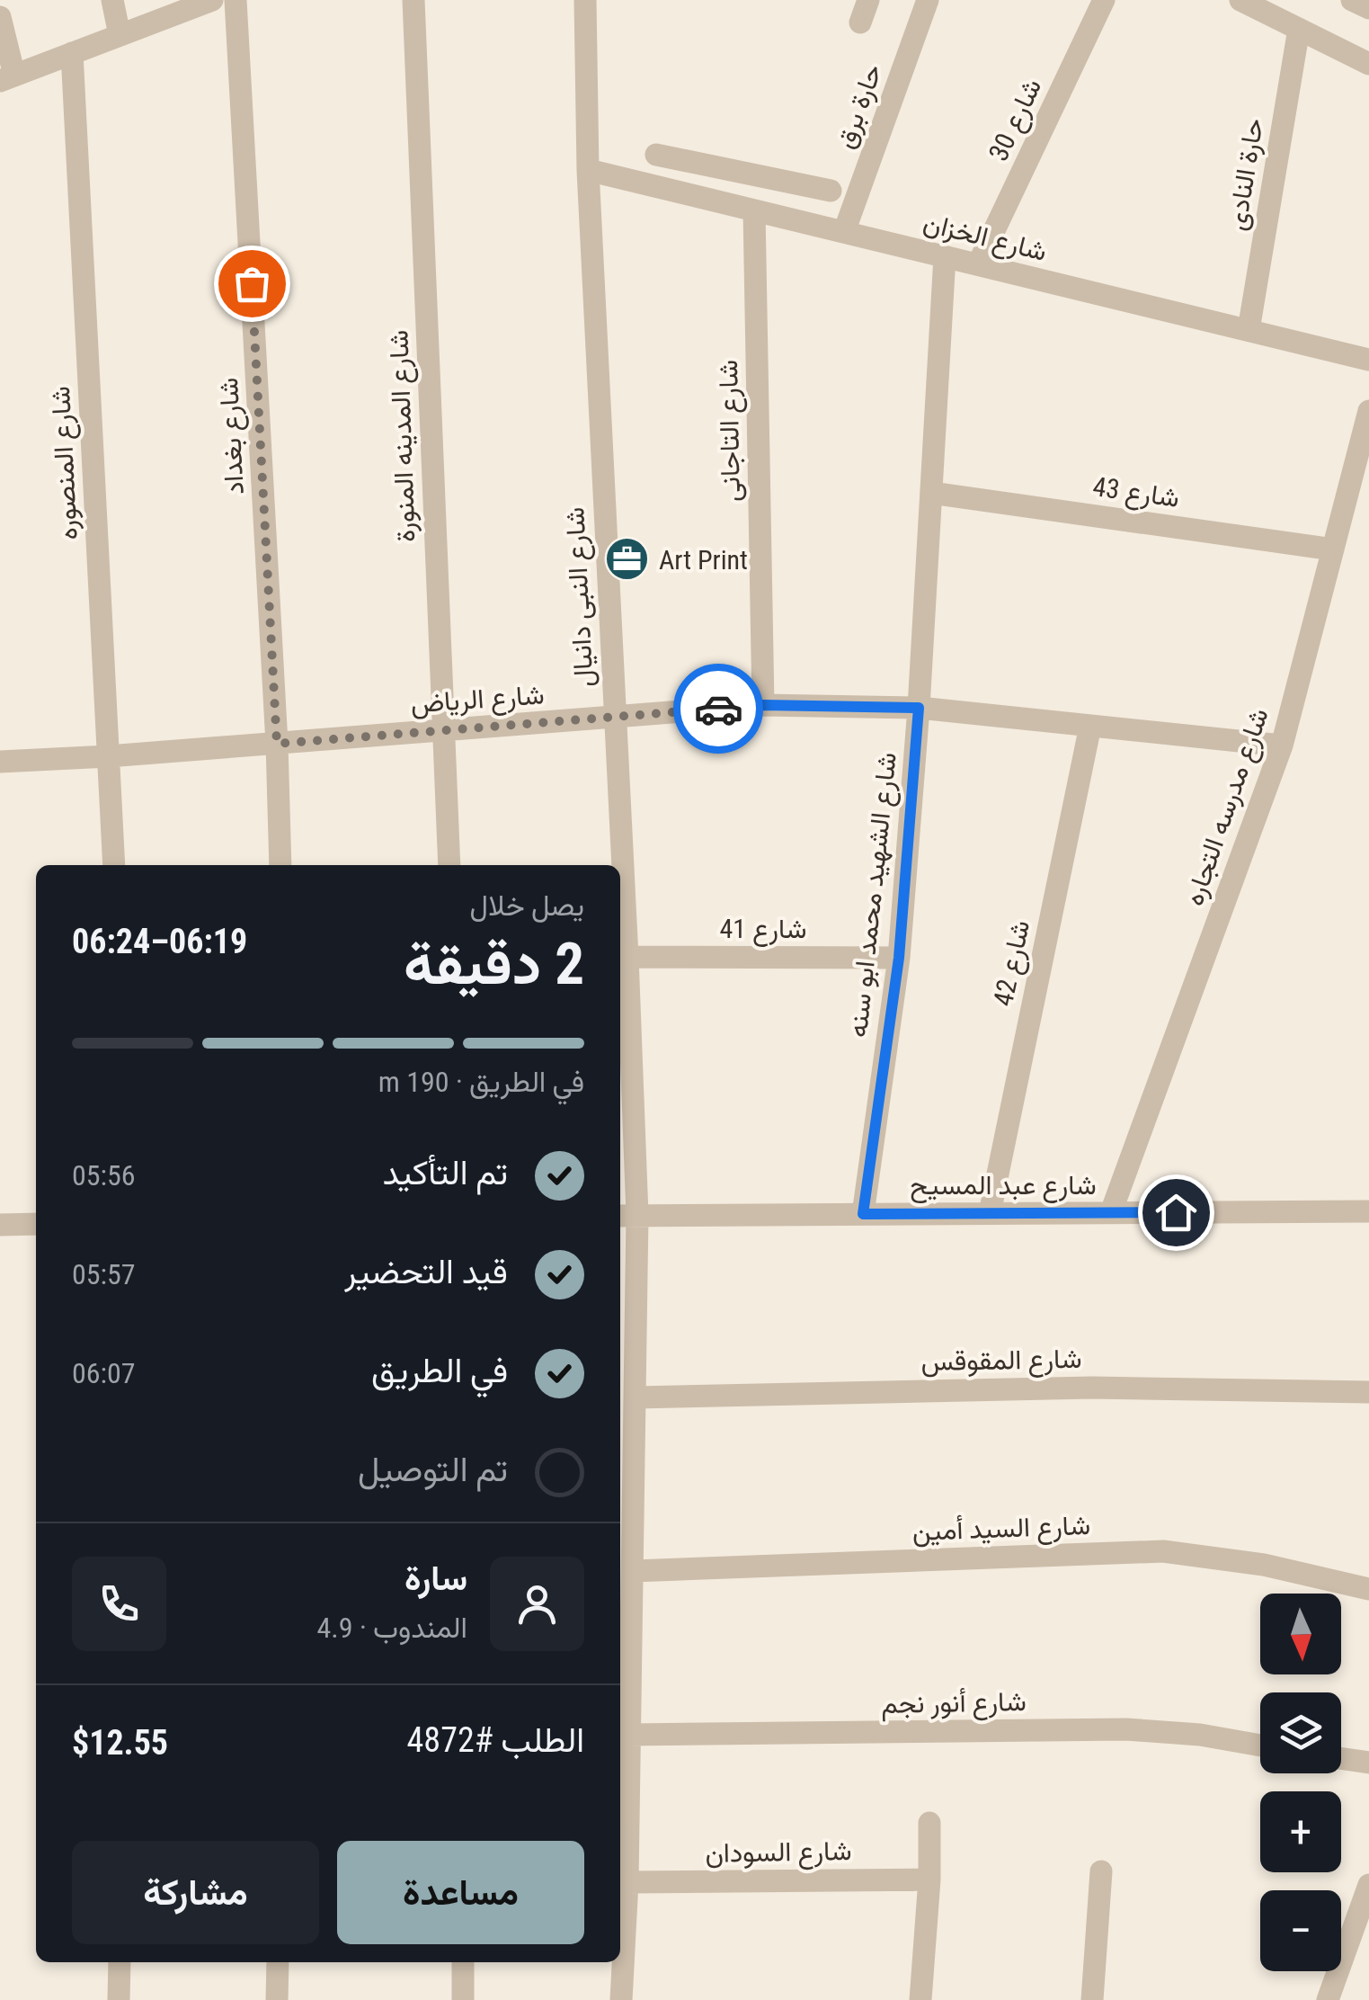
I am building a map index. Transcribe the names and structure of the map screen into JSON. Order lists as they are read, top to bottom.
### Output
{
  "streets": {
    "street": [
      "حارة برق",
      "شارع 30",
      "حارة النادى",
      "شارع الخزان",
      "شارع التاجانى",
      "شارع بغداد",
      "شارع المدينه المنورة",
      "شارع المنصوره",
      "شارع 43",
      "شارع النبى دانيال",
      "شارع الرياض",
      "شارع مدرسه التجاره",
      "شارع الشهيد محمد ابو سنه",
      "شارع 41",
      "شارع 42",
      "شارع عبد المسيح",
      "شارع المقوقس",
      "شارع السيد أمين",
      "شارع أنور نجم",
      "شارع السودان"
    ]
  },
  "crossings": [
    ["حارة برق", "شارع الخزان"],
    ["شارع 30", "شارع الخزان"],
    ["حارة النادى", "شارع الخزان"],
    ["شارع الخزان", "شارع التاجانى"],
    ["شارع الخزان", "شارع النبى دانيال"],
    ["شارع الخزان", "شارع الشهيد محمد ابو سنه"],
    ["شارع التاجانى", "شارع الرياض"],
    ["شارع بغداد", "شارع الرياض"],
    ["شارع المدينه المنورة", "شارع الرياض"],
    ["شارع المنصوره", "شارع الرياض"],
    ["شارع 43", "شارع مدرسه التجاره"],
    ["شارع 43", "شارع الشهيد محمد ابو سنه"],
    ["شارع النبى دانيال", "شارع الرياض"],
    ["شارع النبى دانيال", "شارع 41"],
    ["شارع النبى دانيال", "شارع عبد المسيح"],
    ["شارع النبى دانيال", "شارع المقوقس"],
    ["شارع النبى دانيال", "شارع السيد أمين"],
    ["شارع النبى دانيال", "شارع أنور نجم"],
    ["شارع النبى دانيال", "شارع السودان"],
    ["شارع الرياض", "شارع مدرسه التجاره"],
    ["شارع الرياض", "شارع الشهيد محمد ابو سنه"],
    ["شارع الرياض", "شارع 42"],
    ["شارع مدرسه التجاره", "شارع عبد المسيح"],
    ["شارع الشهيد محمد ابو سنه", "شارع 41"],
    ["شارع الشهيد محمد ابو سنه", "شارع عبد المسيح"],
    ["شارع 42", "شارع عبد المسيح"]
  ],
  "places": {
    "office": ["Art Print"]
  },
  "north": "bottom",
  "page": {
    "heading": ["2 دقيقة", "يصل خلال", "06:19–06:24"],
    "panel": [
      "سارة",
      "المندوب · 4.9",
      "الطلب #4872",
      "$12.55"
    ],
    "bar": "في الطريق · 190 m",
    "list": [
      ["تم التأكيد", "05:56"],
      ["قيد التحضير", "05:57"],
      ["في الطريق", "06:07"],
      "تم التوصيل"
    ],
    "map_buttons": ["+", "−"],
    "buttons": ["مساعدة", "مشاركة"]
  }
}
